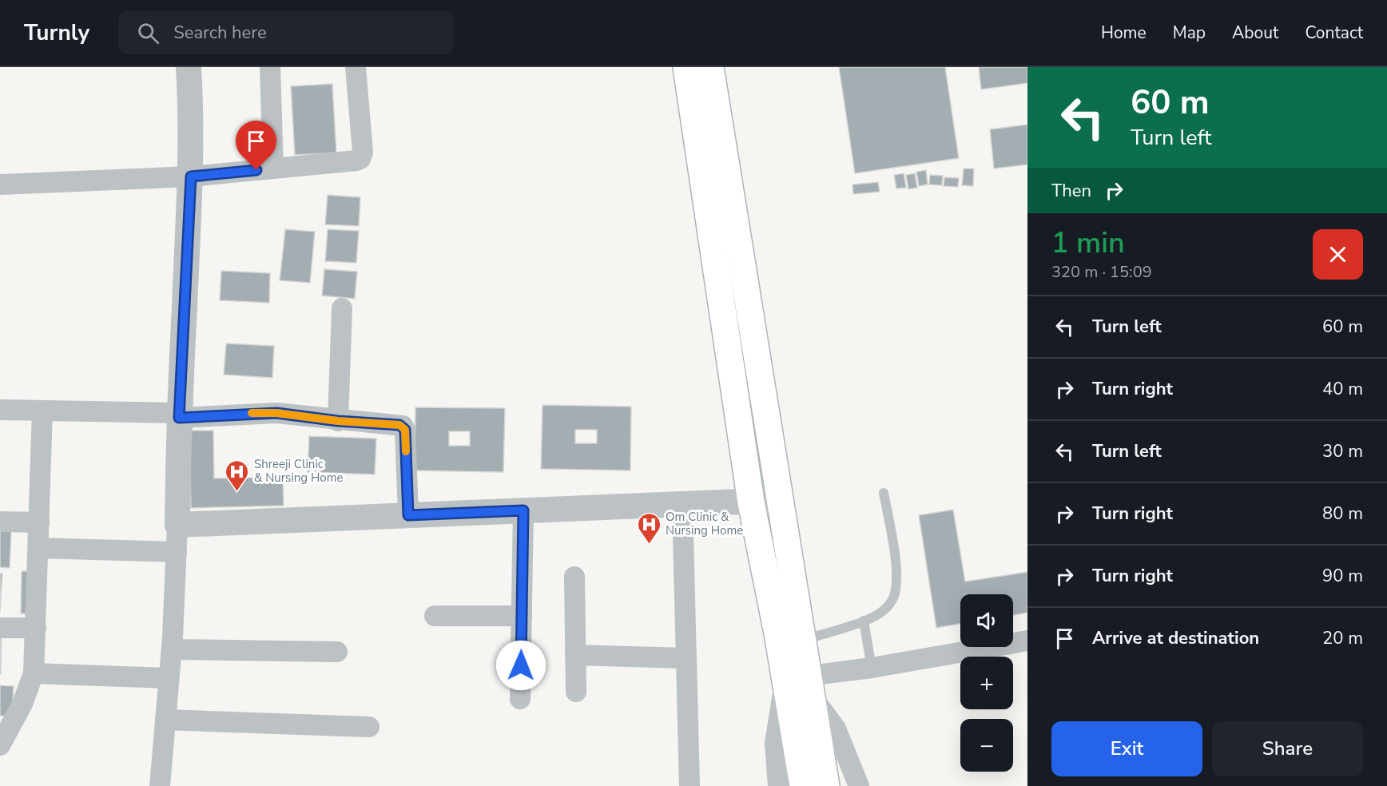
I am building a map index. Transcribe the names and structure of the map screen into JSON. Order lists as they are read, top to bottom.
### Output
{
  "places": {
    "hospital": ["Shreeji Clinic & Nursing Home", "Om Clinic & Nursing Home"]
  },
  "page": {
    "header": "Turnly",
    "search": "Search here",
    "nav": [
      "Home",
      "Map",
      "About",
      "Contact"
    ],
    "turn": ["60 m", "Turn left"],
    "then": "Then",
    "heading": ["1 min", "320 m · 15:09"],
    "list": [
      {
        "name": "Turn left",
        "value": "60 m"
      },
      {
        "name": "Turn right",
        "value": "40 m"
      },
      {
        "name": "Turn left",
        "value": "30 m"
      },
      {
        "name": "Turn right",
        "value": "80 m"
      },
      {
        "name": "Turn right",
        "value": "90 m"
      },
      {
        "name": "Arrive at destination",
        "value": "20 m"
      }
    ],
    "map_buttons": ["+", "−"],
    "buttons": ["Exit", "Share"]
  }
}
